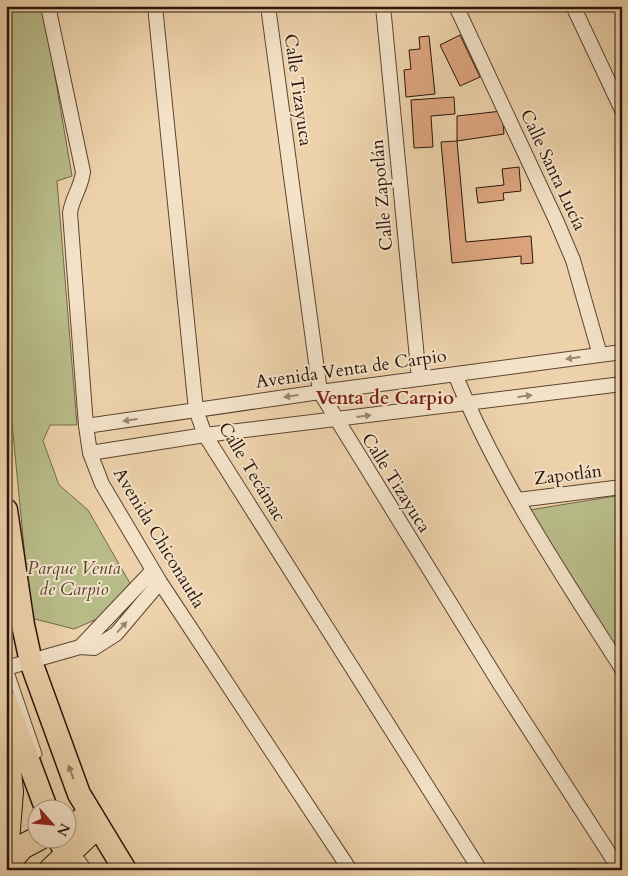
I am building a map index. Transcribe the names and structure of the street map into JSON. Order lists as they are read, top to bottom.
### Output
{
  "streets": {
    "street": [
      "Calle Tizayuca",
      "Calle Santa Lucía",
      "Calle Zapotlán",
      "Avenida Venta de Carpio",
      "Calle Tecámac",
      "Zapotlán",
      "Avenida Chiconautla"
    ]
  },
  "crossings": [
    ["Calle Tizayuca", "Avenida Venta de Carpio"],
    ["Calle Santa Lucía", "Avenida Venta de Carpio"],
    ["Calle Zapotlán", "Avenida Venta de Carpio"],
    ["Avenida Venta de Carpio", "Calle Tecámac"],
    ["Avenida Venta de Carpio", "Avenida Chiconautla"]
  ],
  "districts": ["Venta de Carpio"],
  "parks": ["Parque Venta de Carpio"],
  "north": "bottom right"
}
